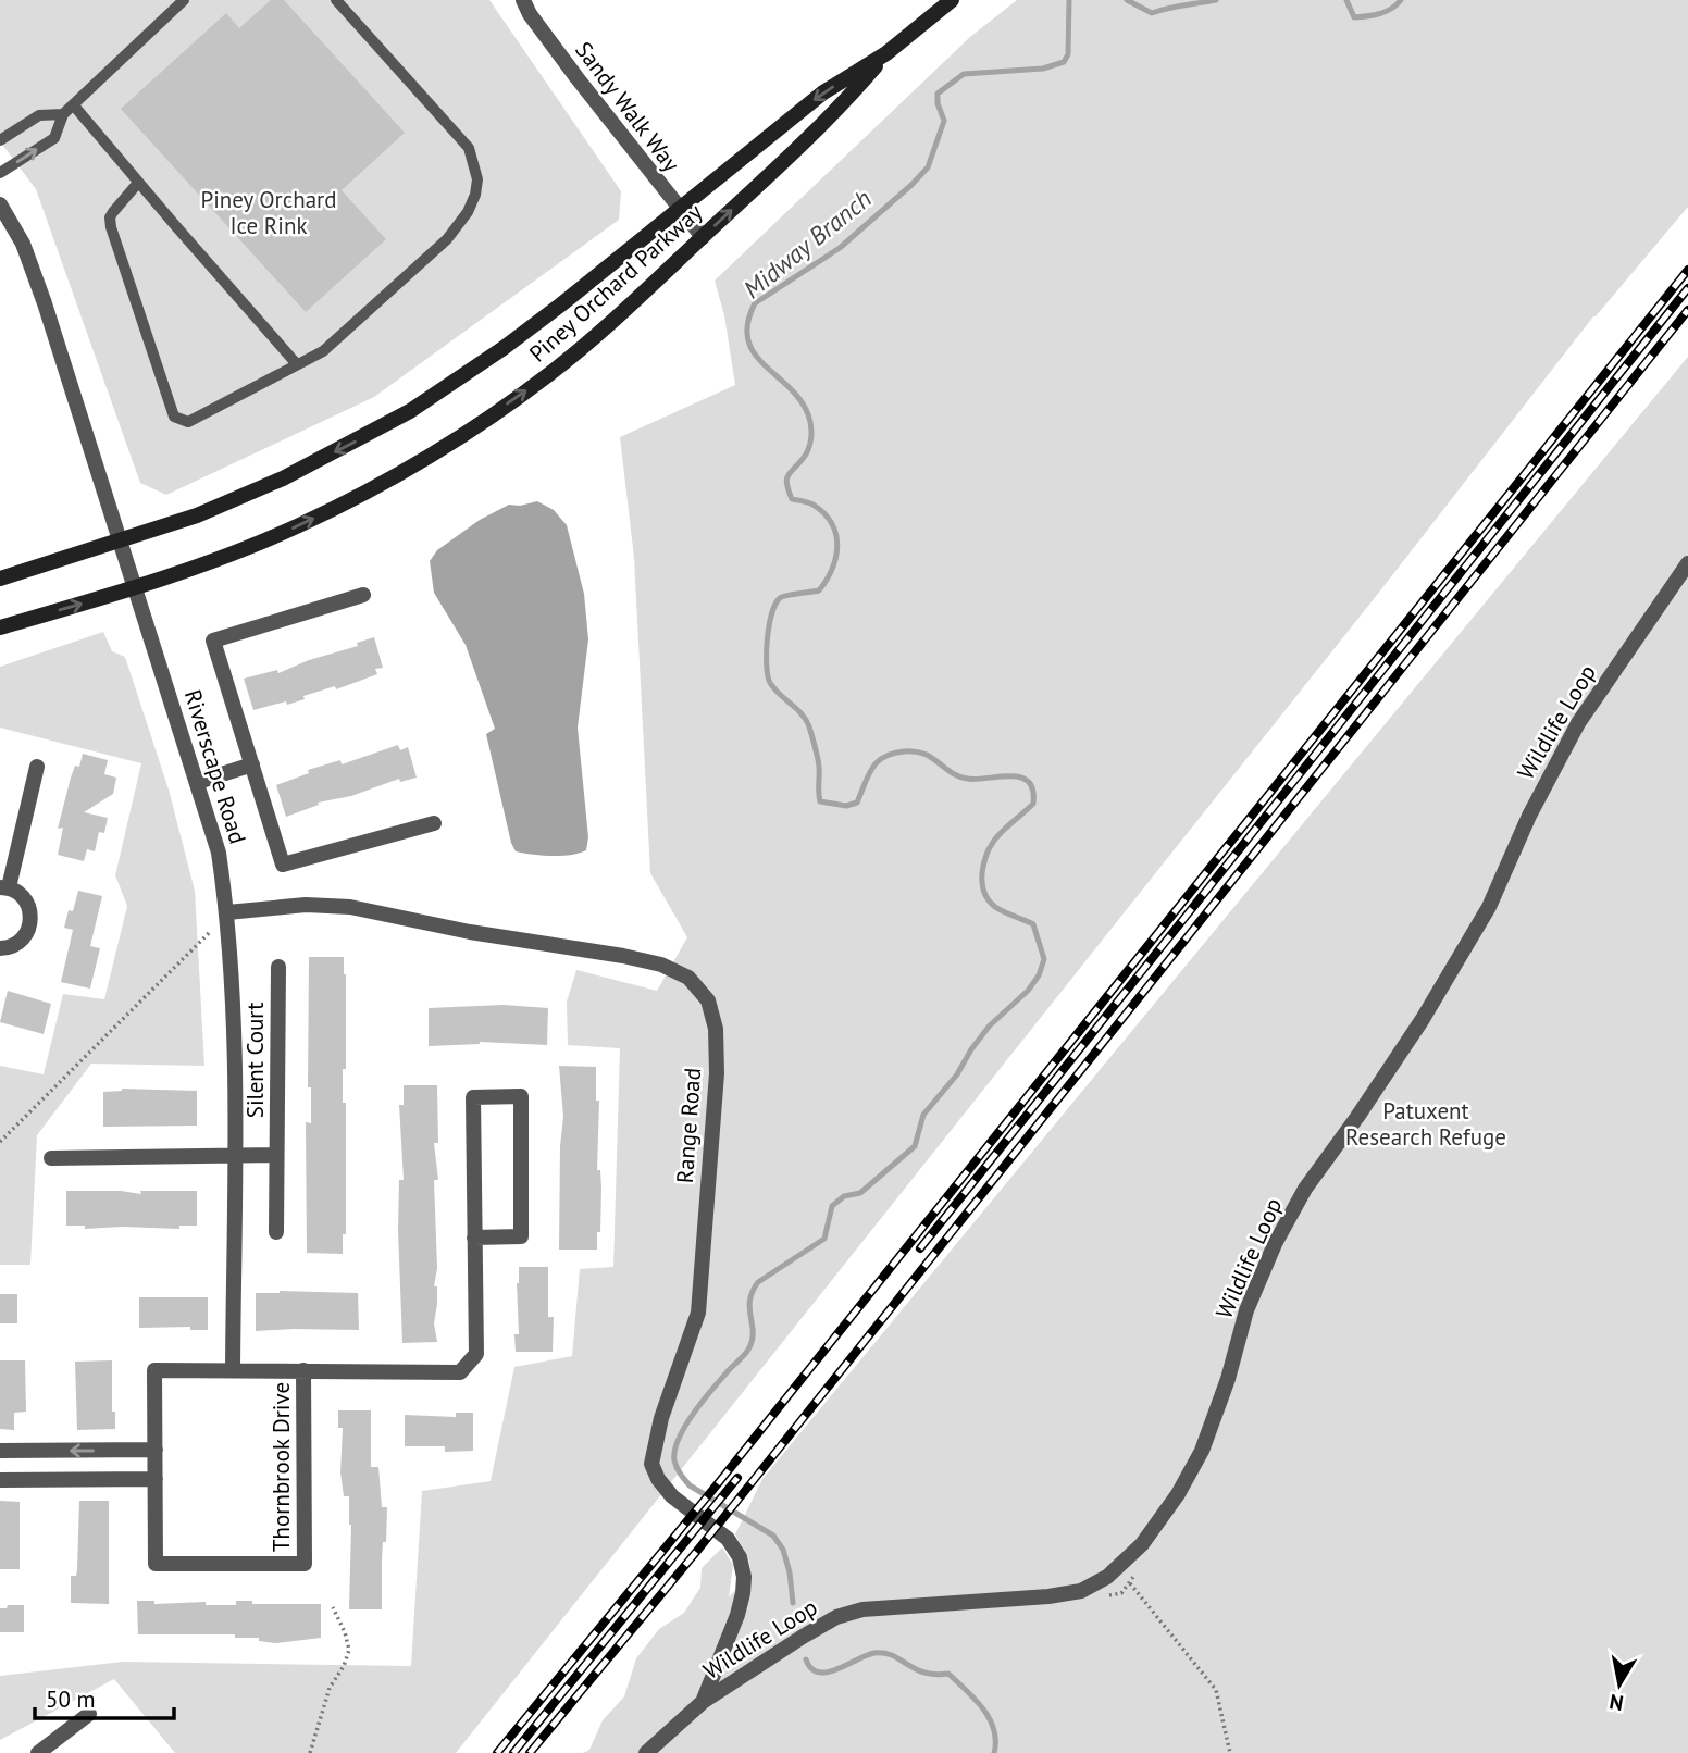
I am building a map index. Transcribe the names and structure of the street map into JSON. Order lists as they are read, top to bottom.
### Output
{
  "streets": {
    "street": [
      "Sandy Walk Way",
      "Piney Orchard Parkway",
      "Wildlife Loop",
      "Riverscape Road",
      "Silent Court",
      "Range Road",
      "Thornbrook Drive"
    ]
  },
  "crossings": [
    ["Sandy Walk Way", "Piney Orchard Parkway"],
    ["Piney Orchard Parkway", "Riverscape Road"],
    ["Wildlife Loop", "Range Road"],
    ["Riverscape Road", "Range Road"],
    ["Riverscape Road", "Thornbrook Drive"]
  ],
  "water": ["Midway Branch"],
  "parks": ["Piney Orchard Ice Rink", "Patuxent Research Refuge"],
  "scale_bar": "50 m",
  "north": "bottom"
}
